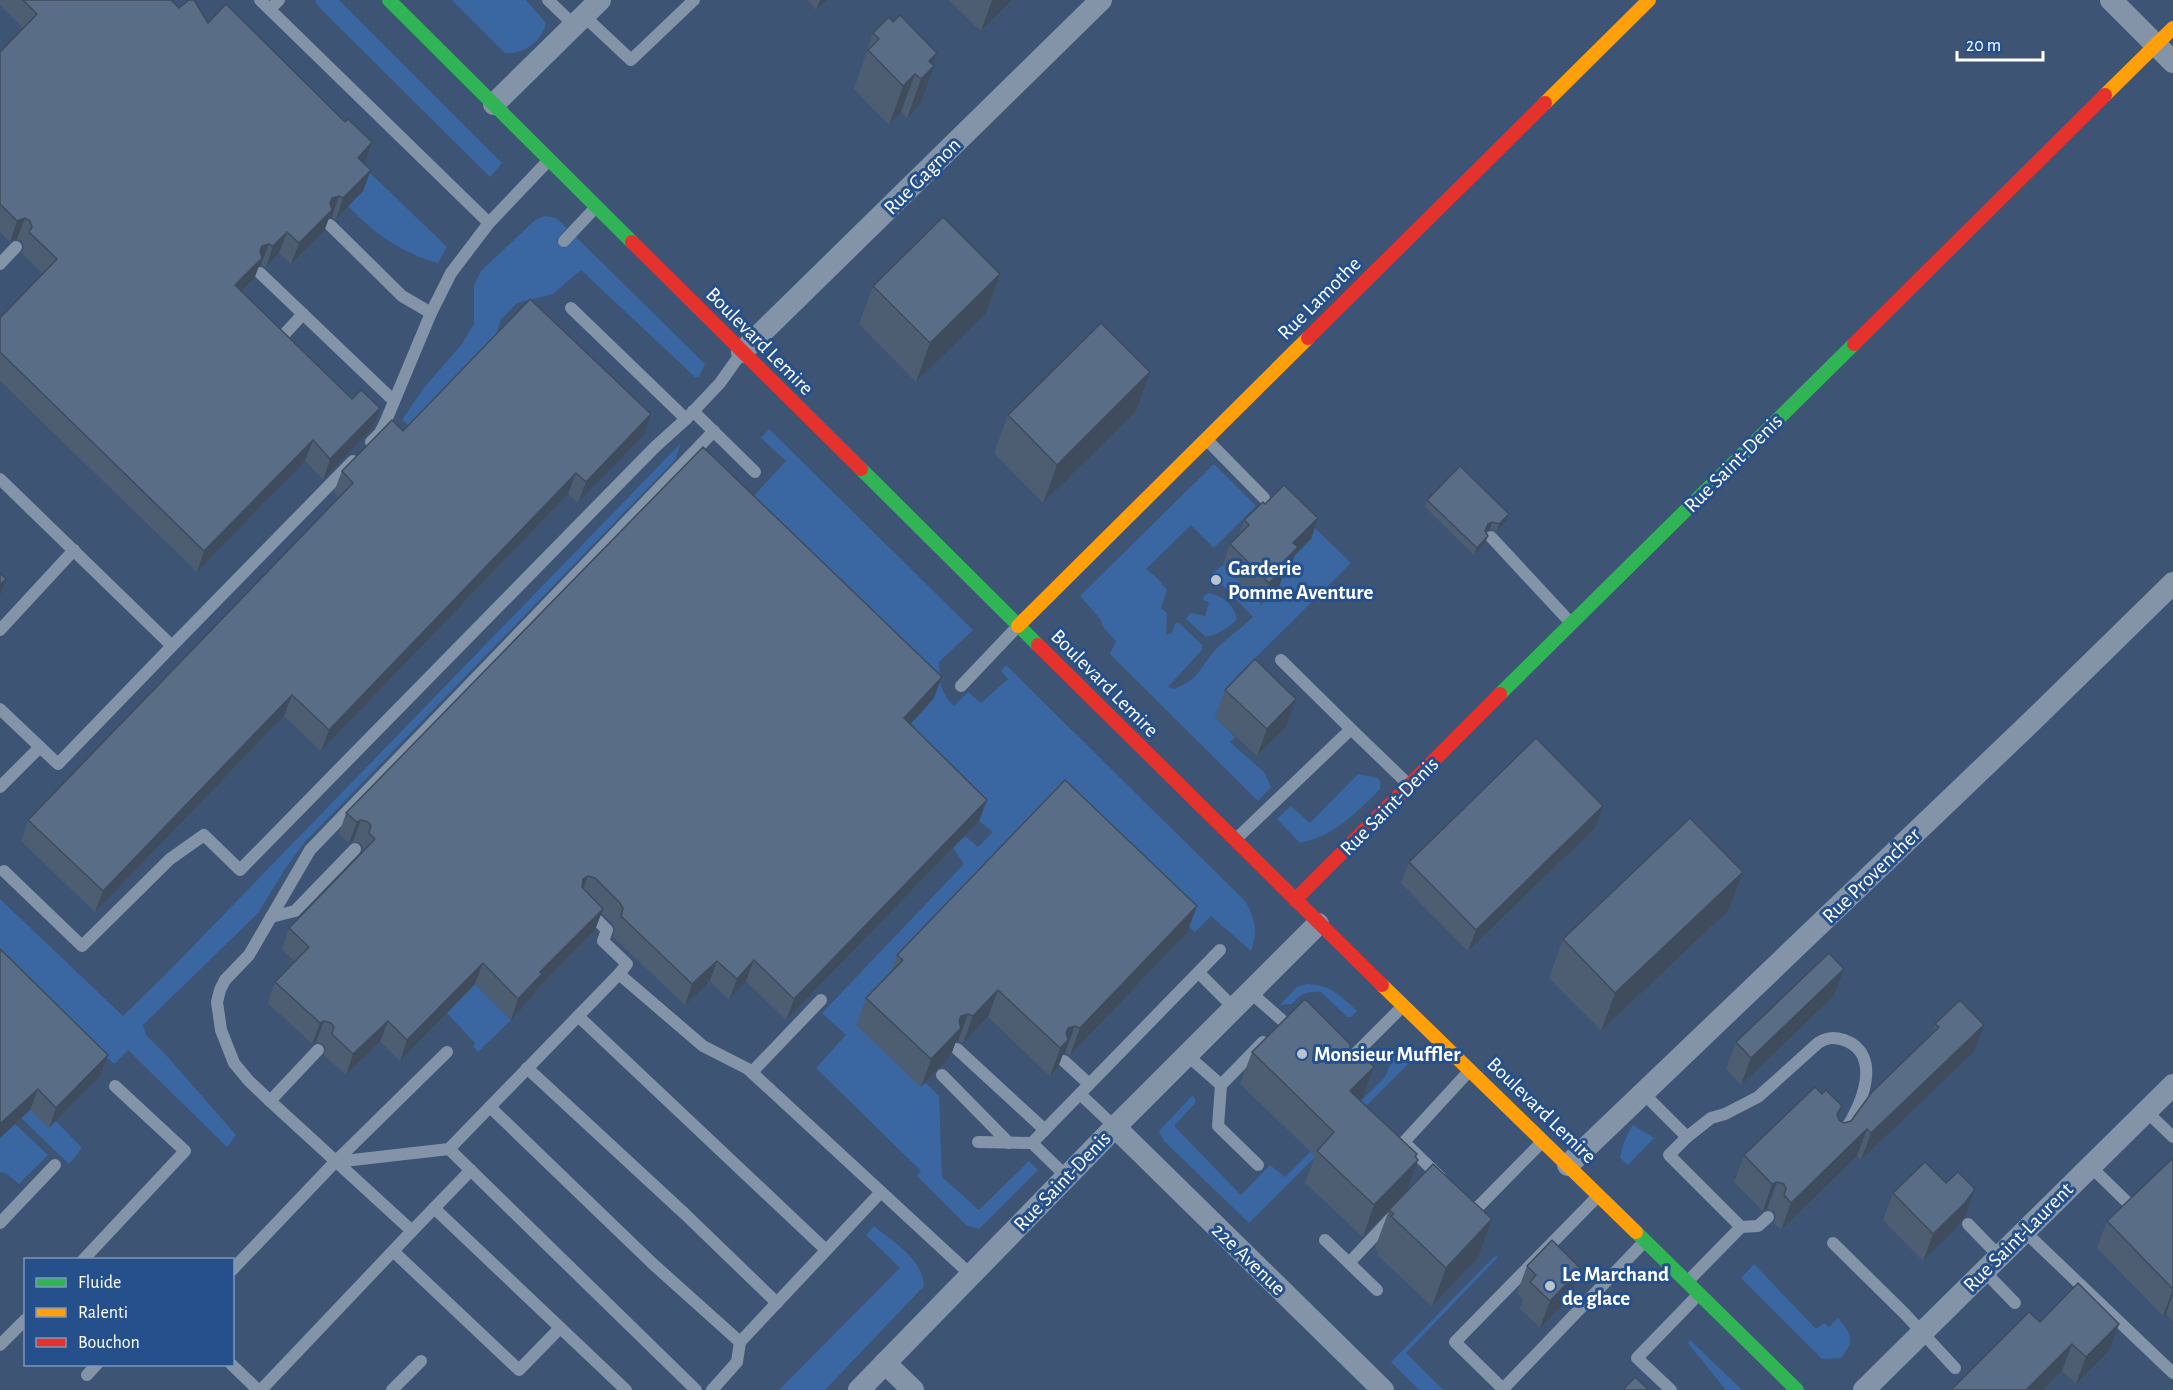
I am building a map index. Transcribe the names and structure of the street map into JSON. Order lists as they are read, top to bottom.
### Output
{
  "streets": {
    "street": [
      "Rue Gagnon",
      "Rue Lamothe",
      "Boulevard Lemire",
      "Rue Saint-Denis",
      "Rue Provencher",
      "Rue Saint-Laurent",
      "22e Avenue"
    ]
  },
  "crossings": [
    ["Rue Gagnon", "Boulevard Lemire"],
    ["Rue Lamothe", "Boulevard Lemire"],
    ["Boulevard Lemire", "Rue Saint-Denis"],
    ["Boulevard Lemire", "Rue Provencher"],
    ["Rue Saint-Denis", "22e Avenue"]
  ],
  "places": ["Garderie Pomme Aventure", "Monsieur Muffler", "Le Marchand de glace"],
  "legend": ["Fluide", "Ralenti", "Bouchon"],
  "scale_bar": "20 m"
}
